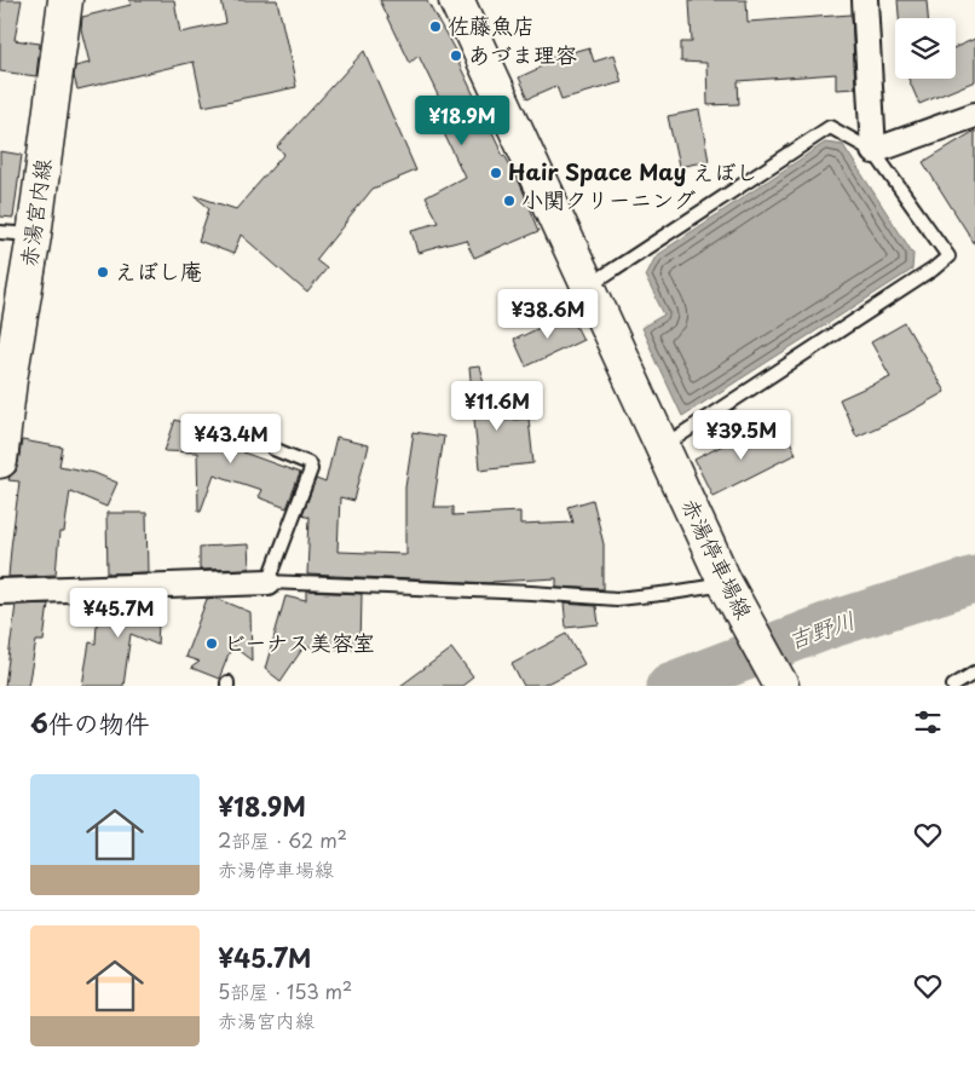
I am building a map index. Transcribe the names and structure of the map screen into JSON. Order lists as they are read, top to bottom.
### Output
{
  "streets": {
    "main road": ["赤湯宮内線", "赤湯停車場線"]
  },
  "water": ["吉野川"],
  "places": [
    "佐藤魚店",
    "あづま理容",
    "Hair Space May えぼし",
    "小関クリーニング",
    "えぼし庵",
    "ビーナス美容室"
  ],
  "page": {
    "price": [
      "¥18.9M",
      "¥38.6M",
      "¥11.6M",
      "¥39.5M",
      "¥43.4M",
      "¥45.7M"
    ],
    "heading": "6件の物件",
    "list": [
      {
        "name": "¥18.9M",
        "note": "2部屋 · 62 m² · 赤湯停車場線"
      },
      {
        "name": "¥45.7M",
        "note": "5部屋 · 153 m² · 赤湯宮内線"
      }
    ]
  }
}
